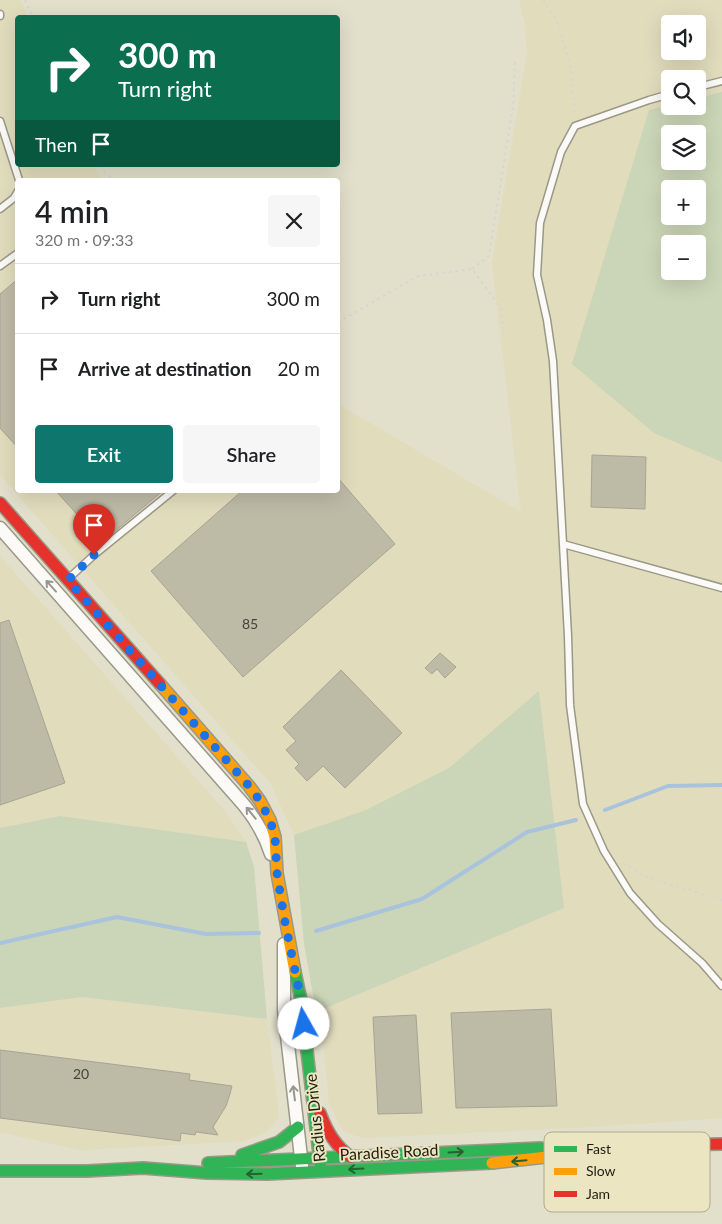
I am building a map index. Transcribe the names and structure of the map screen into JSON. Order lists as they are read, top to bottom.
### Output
{
  "streets": {
    "street": ["Radius Drive", "Paradise Road"]
  },
  "crossings": [
    ["Radius Drive", "Paradise Road"]
  ],
  "house_numbers": ["85", "20"],
  "legend": ["Fast", "Slow", "Jam"],
  "page": {
    "map_buttons": ["+", "−"],
    "turn": ["300 m", "Turn right"],
    "then": "Then",
    "heading": ["4 min", "320 m · 09:33"],
    "list": [
      {
        "name": "Turn right",
        "value": "300 m"
      },
      {
        "name": "Arrive at destination",
        "value": "20 m"
      }
    ],
    "buttons": ["Exit", "Share"]
  }
}
